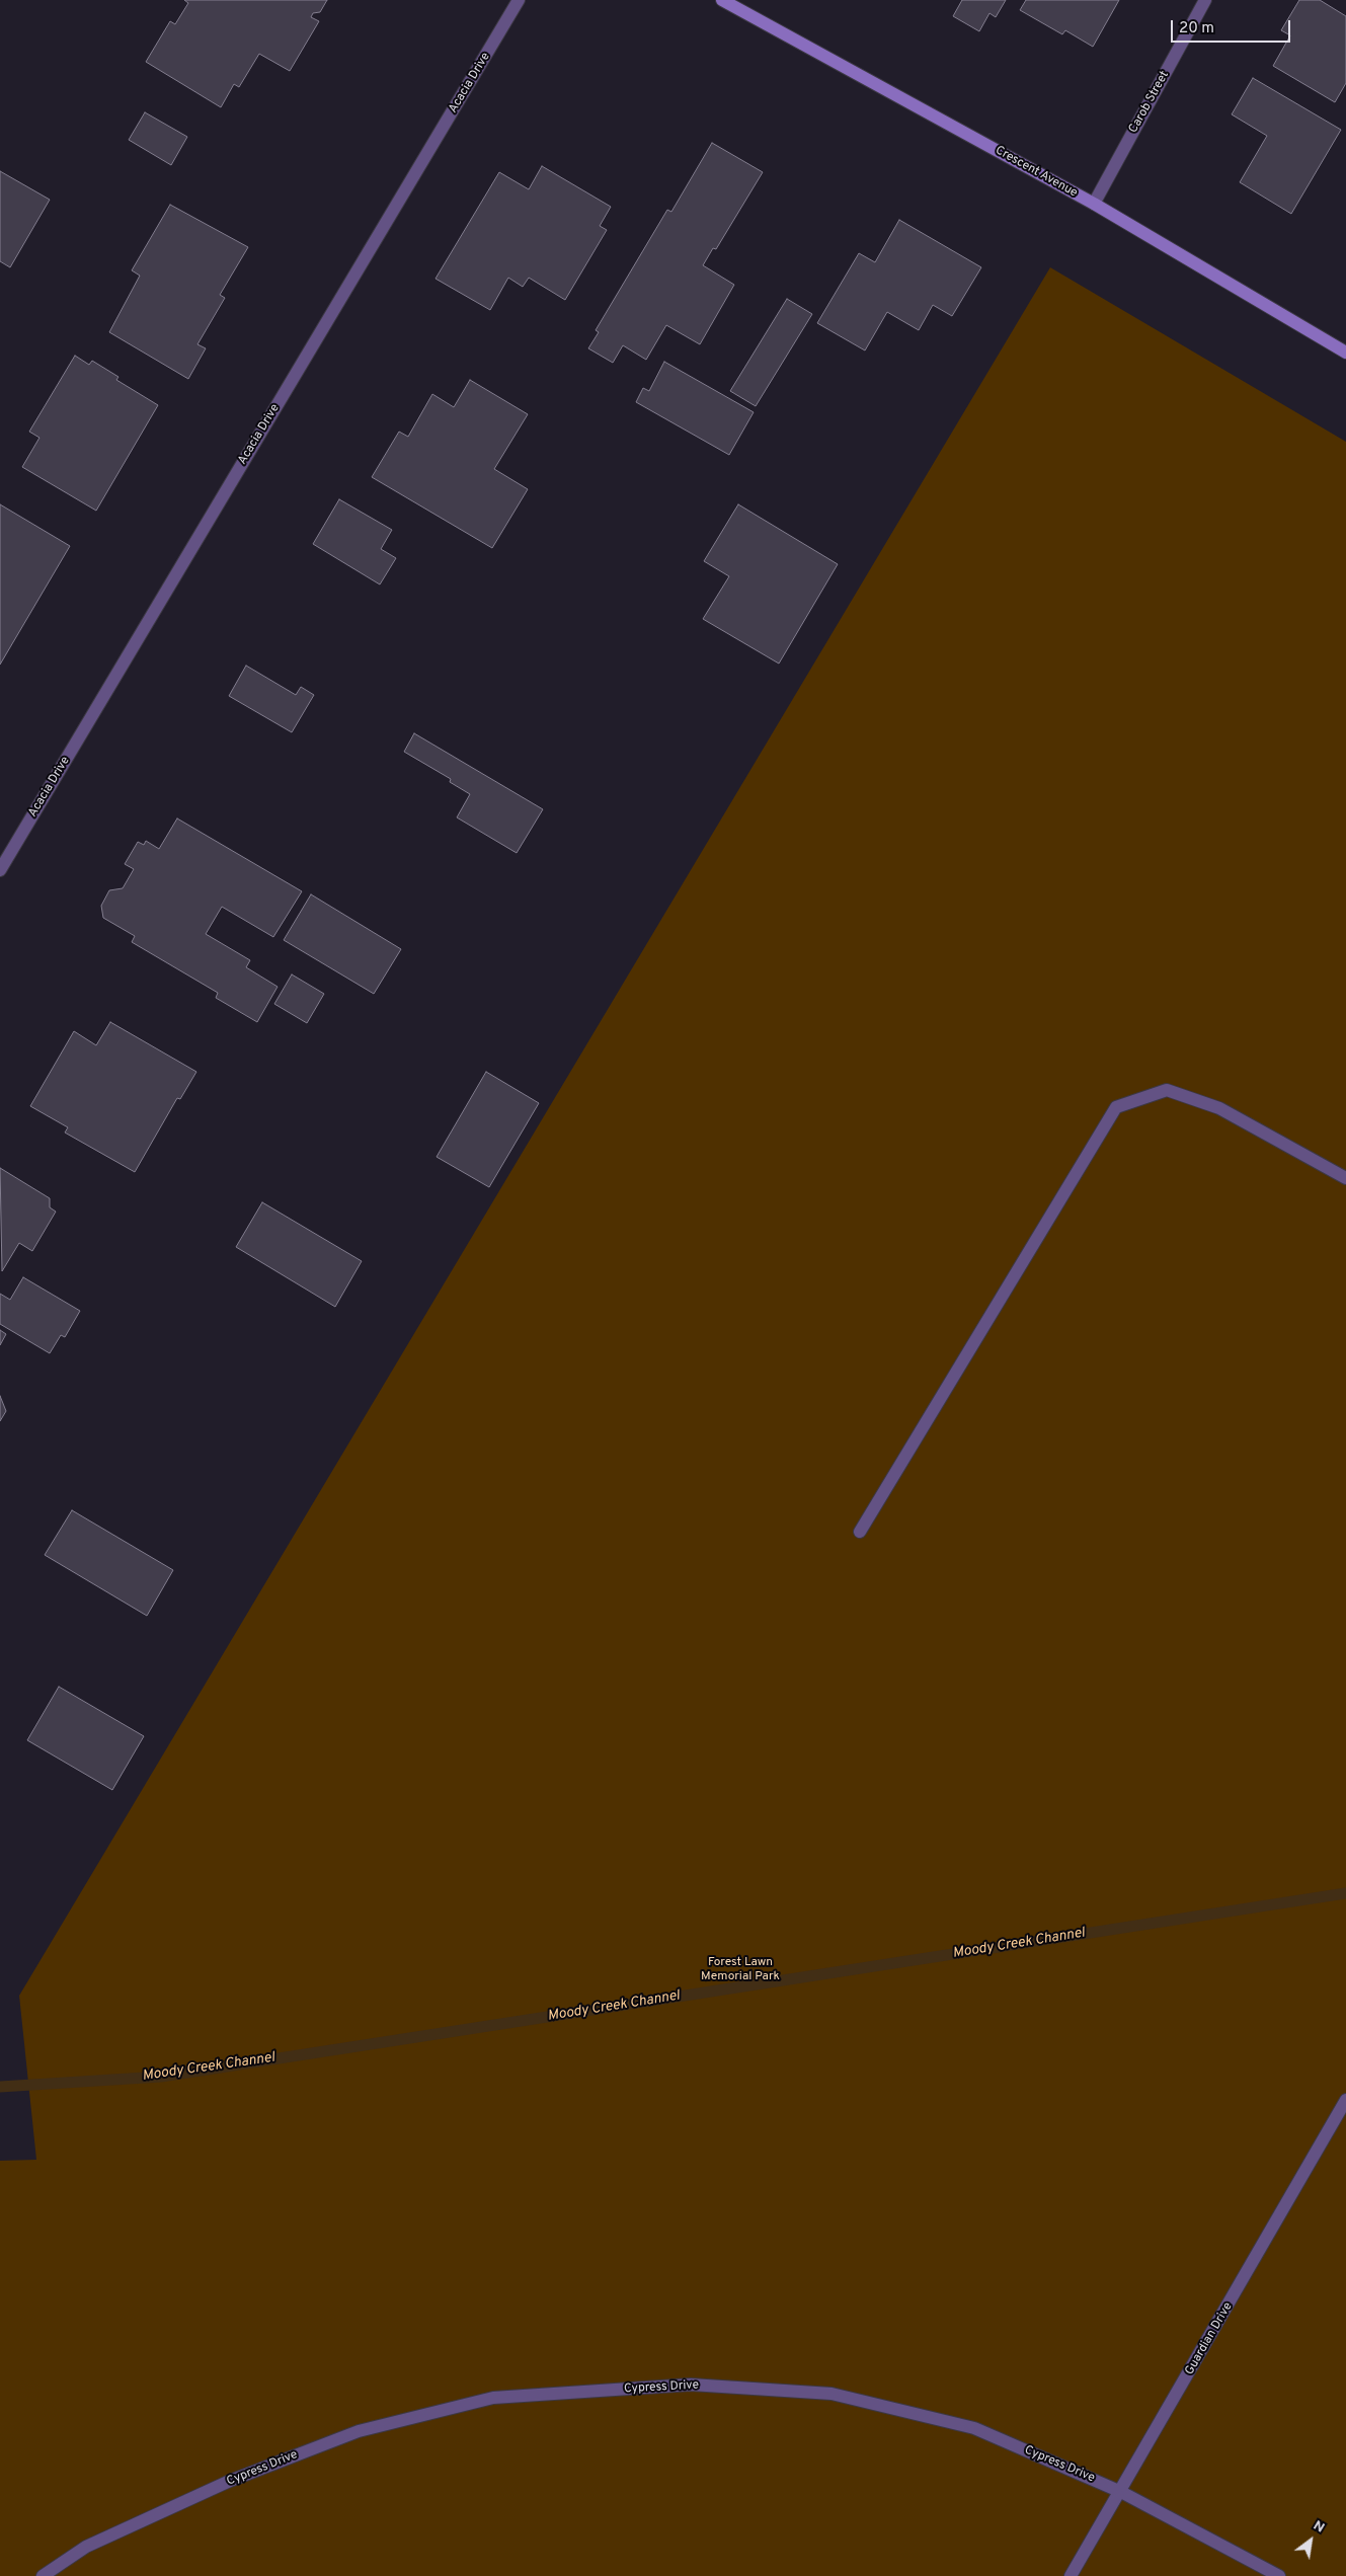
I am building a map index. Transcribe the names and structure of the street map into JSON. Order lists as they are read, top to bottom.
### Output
{
  "streets": {
    "main road": ["Crescent Avenue"],
    "street": [
      "Acacia Drive",
      "Carob Street",
      "Guardian Drive",
      "Cypress Drive"
    ]
  },
  "crossings": [
    ["Carob Street", "Crescent Avenue"],
    ["Guardian Drive", "Cypress Drive"]
  ],
  "water": ["Moody Creek Channel"],
  "parks": ["Forest Lawn Memorial Park"],
  "scale_bar": "20 m",
  "north": "top right"
}
